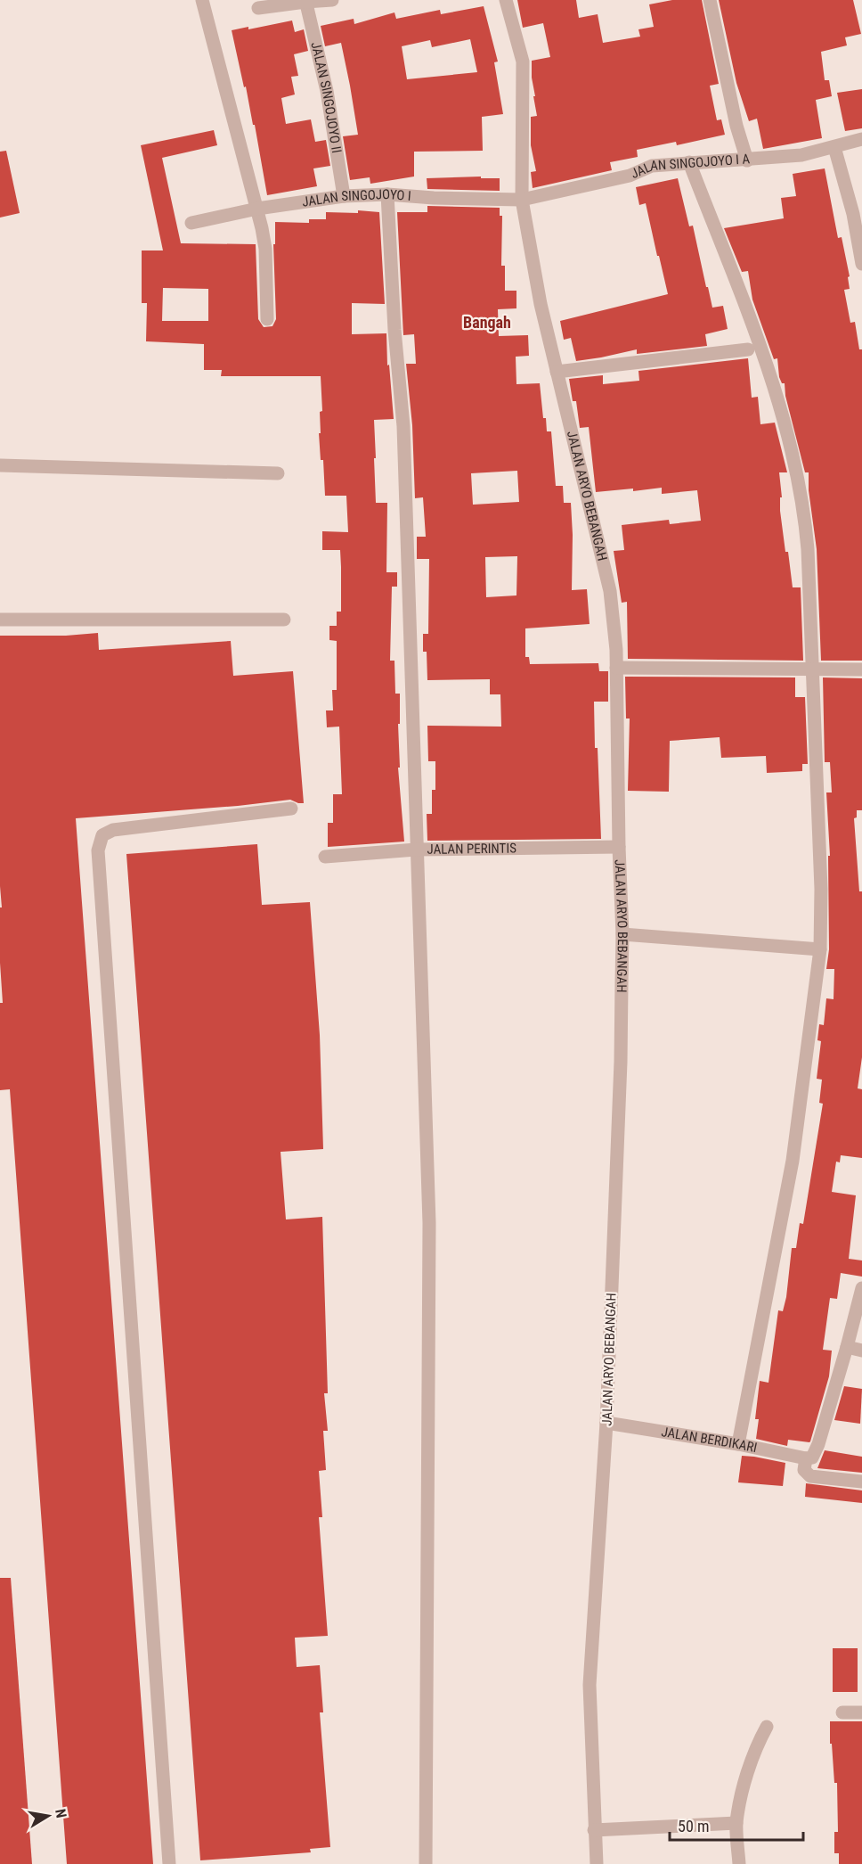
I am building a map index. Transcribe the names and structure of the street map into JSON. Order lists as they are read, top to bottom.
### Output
{
  "streets": {
    "street": [
      "JALAN SINGOJOYO II",
      "JALAN SINGOJOYO I A",
      "JALAN SINGOJOYO I",
      "JALAN ARYO BEBANGAH",
      "JALAN PERINTIS",
      "JALAN BERDIKARI"
    ]
  },
  "crossings": [
    ["JALAN SINGOJOYO II", "JALAN SINGOJOYO I"],
    ["JALAN SINGOJOYO I A", "JALAN SINGOJOYO I"],
    ["JALAN SINGOJOYO I A", "JALAN ARYO BEBANGAH"],
    ["JALAN SINGOJOYO I", "JALAN ARYO BEBANGAH"],
    ["JALAN ARYO BEBANGAH", "JALAN PERINTIS"],
    ["JALAN ARYO BEBANGAH", "JALAN BERDIKARI"]
  ],
  "districts": ["Bangah"],
  "scale_bar": "50 m",
  "north": "right"
}
